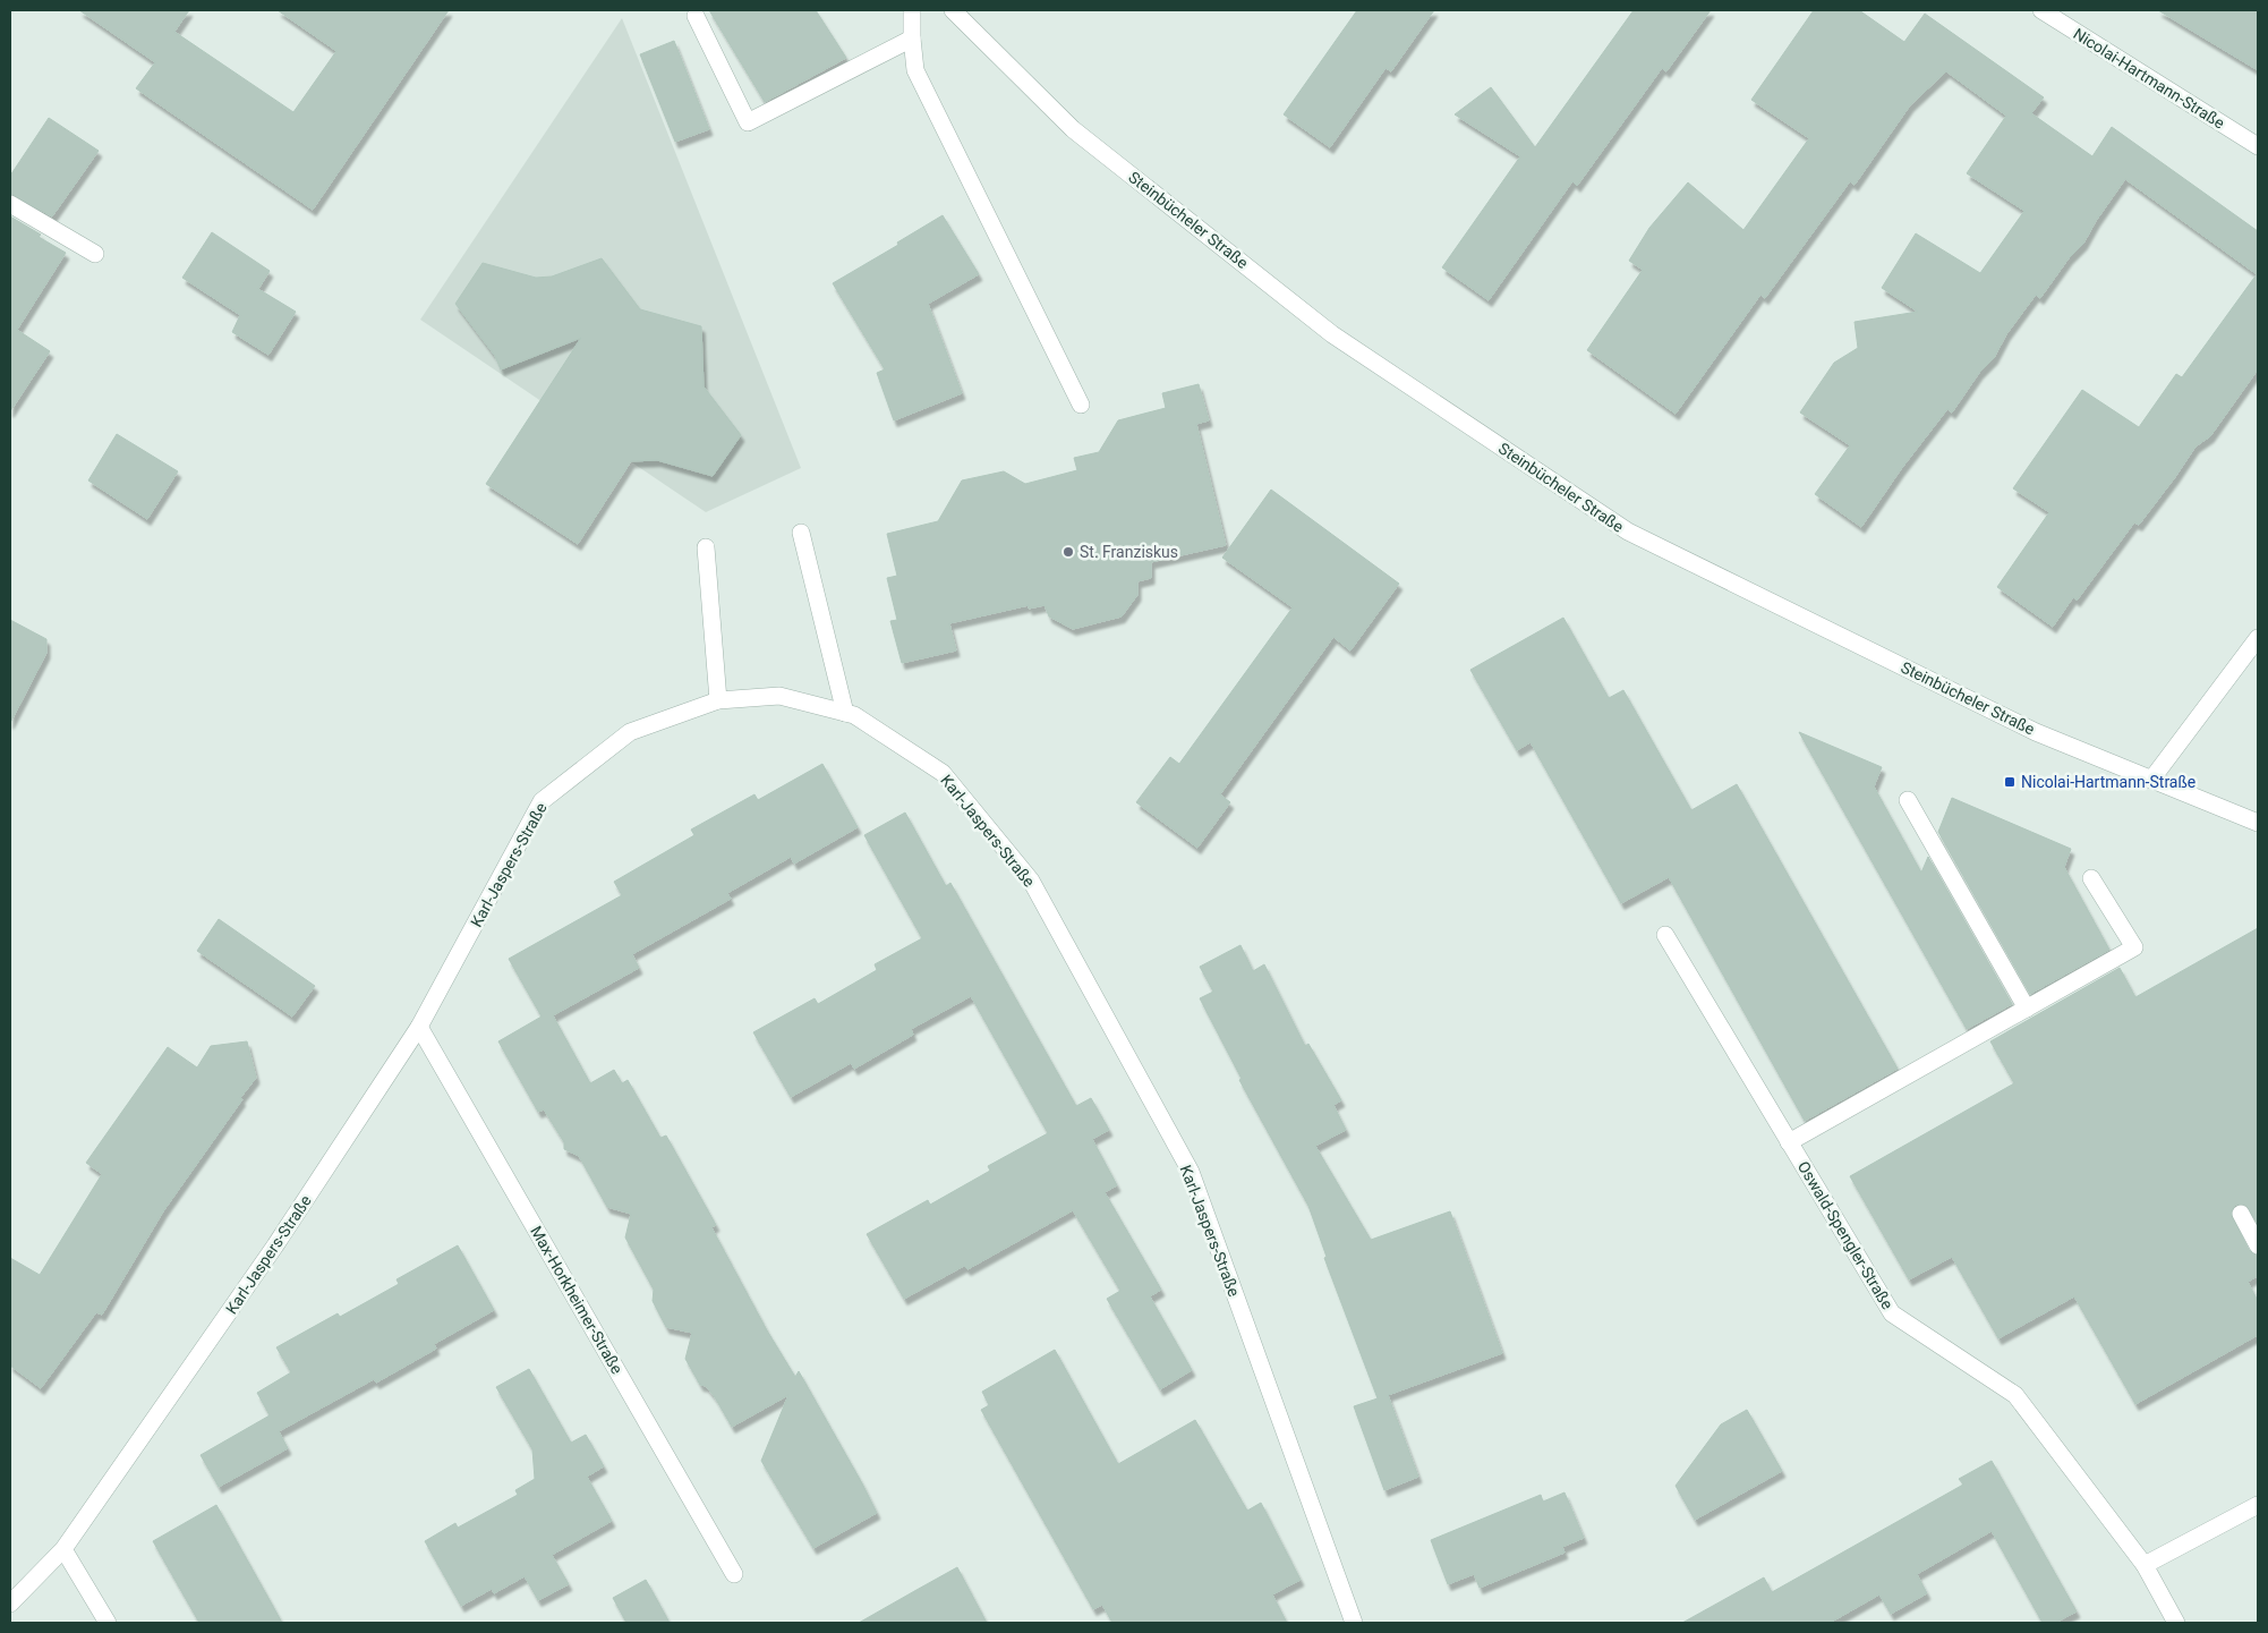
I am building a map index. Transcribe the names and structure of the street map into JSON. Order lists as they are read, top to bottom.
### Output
{
  "streets": {
    "street": [
      "Nicolai-Hartmann-Straße",
      "Steinbücheler Straße",
      "Karl-Jaspers-Straße",
      "Oswald-Spengler-Straße",
      "Max-Horkheimer-Straße"
    ]
  },
  "crossings": [
    ["Karl-Jaspers-Straße", "Max-Horkheimer-Straße"]
  ],
  "places": {
    "other": ["St. Franziskus"],
    "transit": ["Nicolai-Hartmann-Straße"]
  }
}
